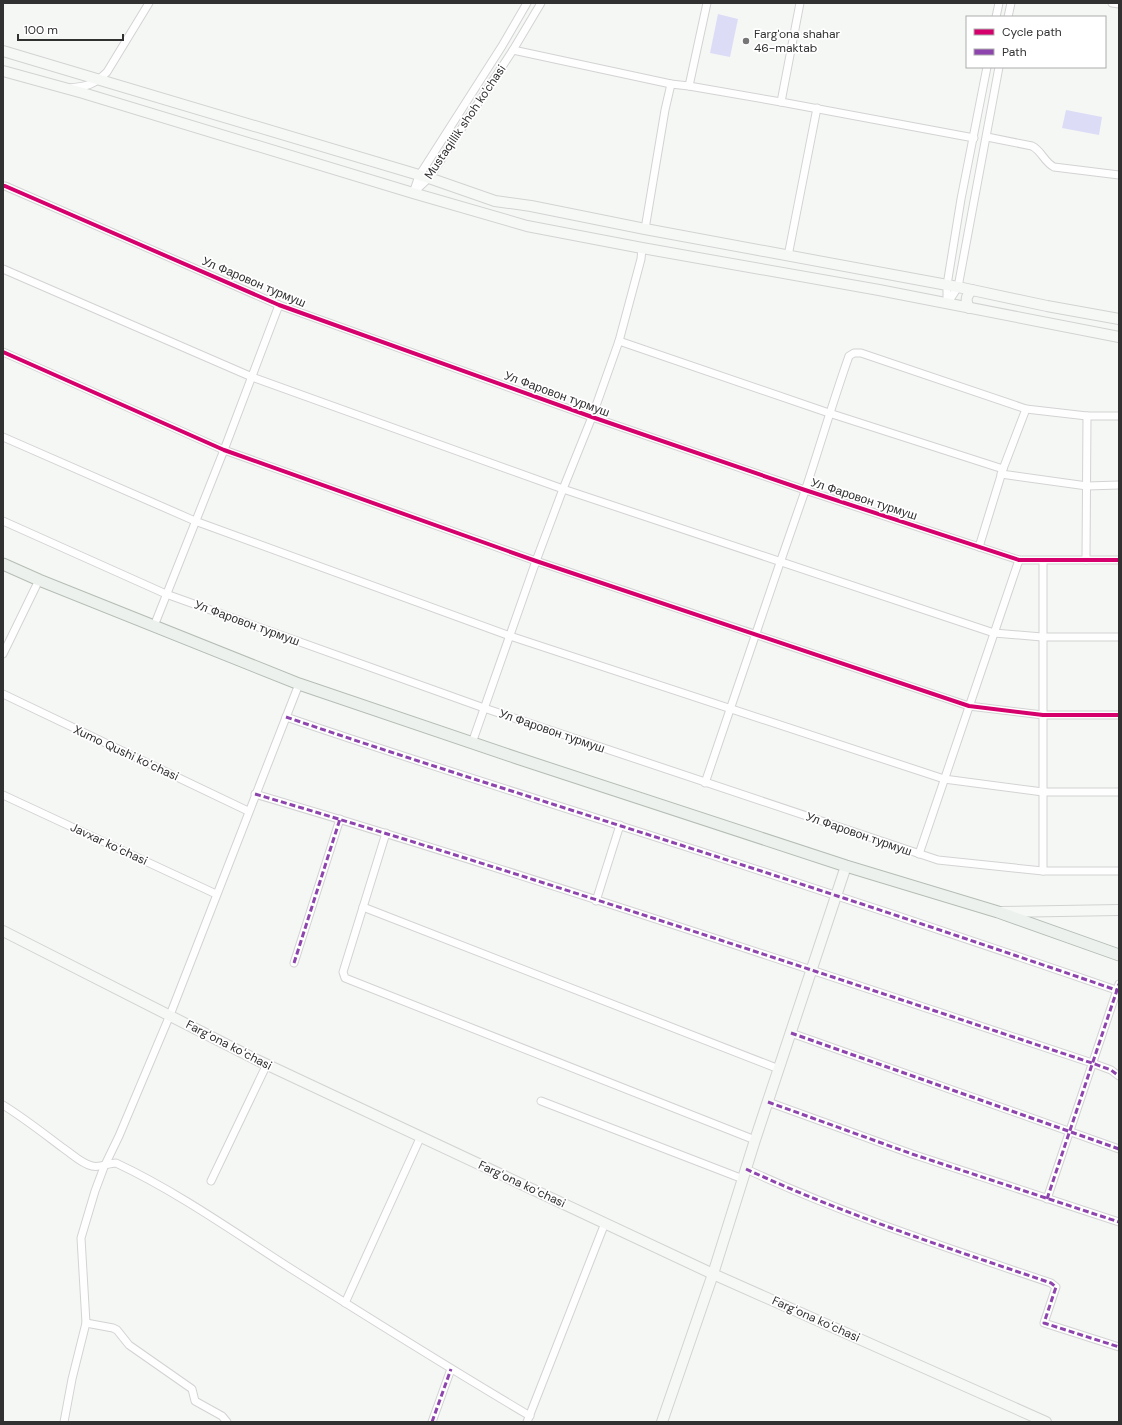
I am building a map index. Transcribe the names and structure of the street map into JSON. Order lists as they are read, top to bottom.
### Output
{
  "streets": {
    "street": [
      "Mustaqillik shoh ko'chasi",
      "Ул Фаровон турмуш",
      "Xumo Qushi koʻchasi",
      "Javxar koʻchasi",
      "Fargʻona koʻchasi"
    ]
  },
  "places": ["Farg'ona shahar 46-maktab"],
  "legend": ["Cycle path", "Path"],
  "scale_bar": "100 m"
}
